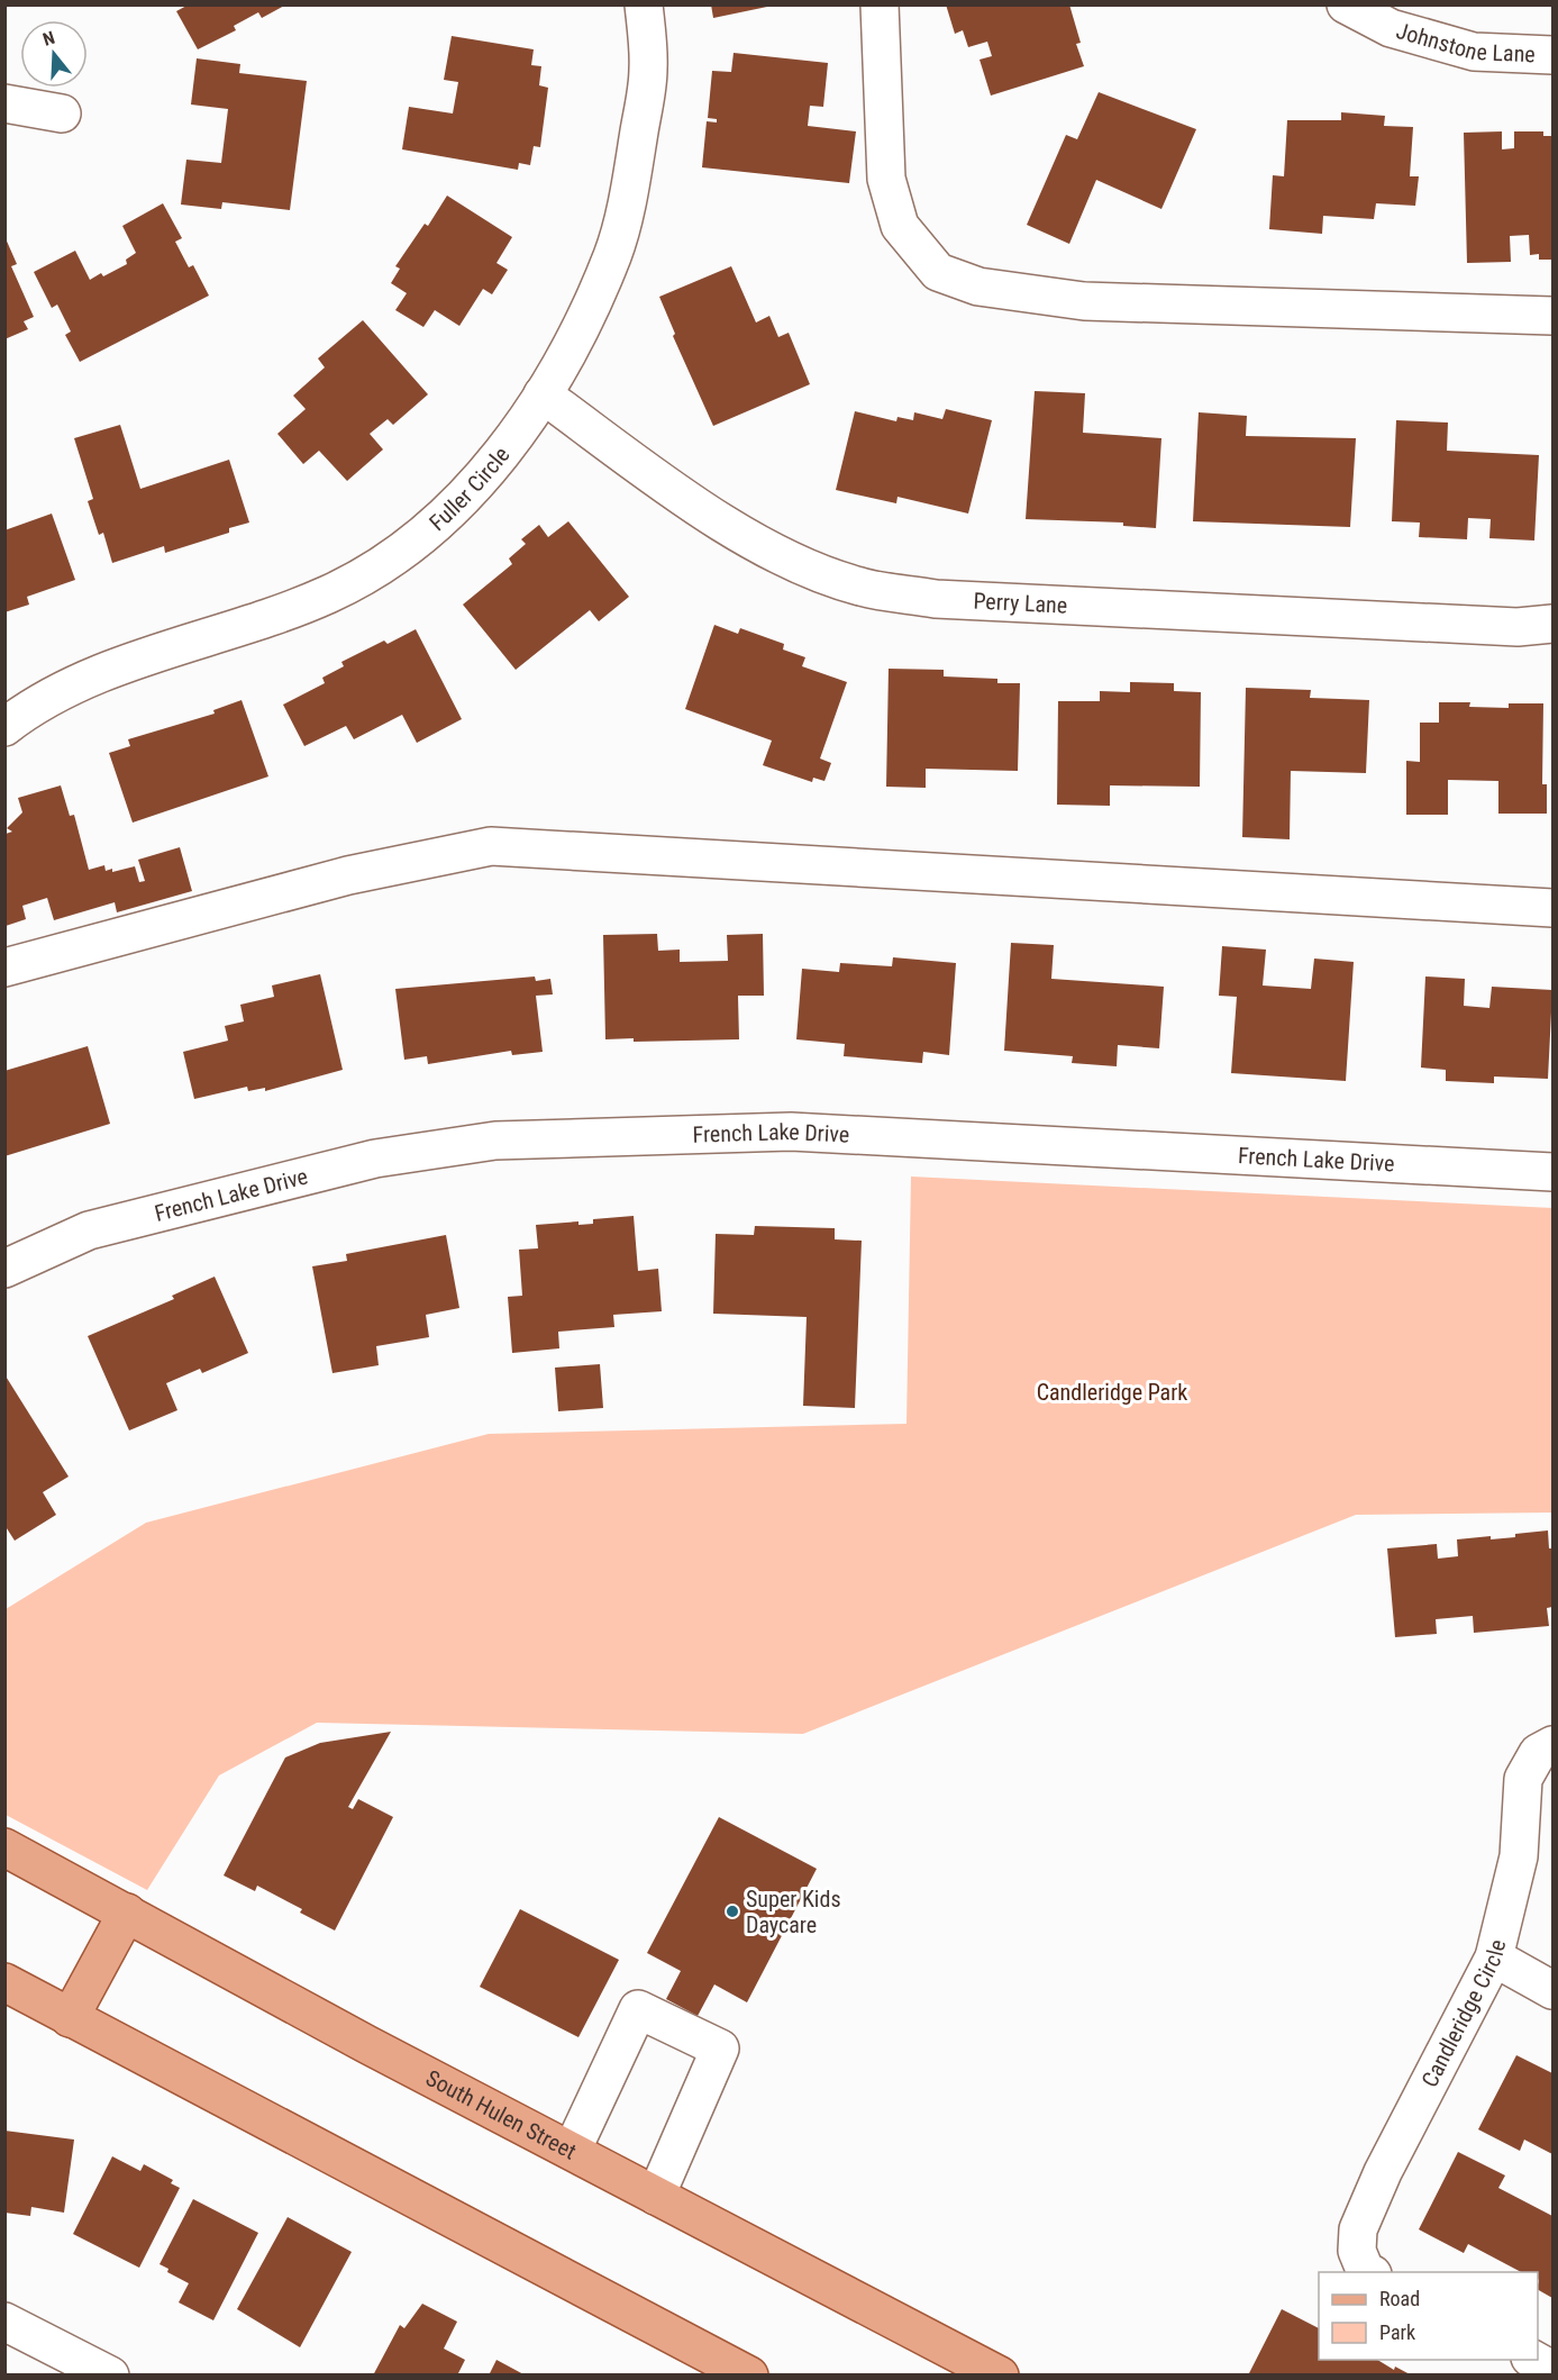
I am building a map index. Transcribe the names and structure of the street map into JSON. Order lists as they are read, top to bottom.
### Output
{
  "streets": {
    "main road": ["South Hulen Street"],
    "street": [
      "Johnstone Lane",
      "Fuller Circle",
      "Perry Lane",
      "French Lake Drive",
      "Candleridge Circle"
    ]
  },
  "crossings": [
    ["Fuller Circle", "Perry Lane"]
  ],
  "parks": ["Candleridge Park"],
  "places": ["Super Kids Daycare"],
  "legend": ["Road", "Park"],
  "north": "top"
}
